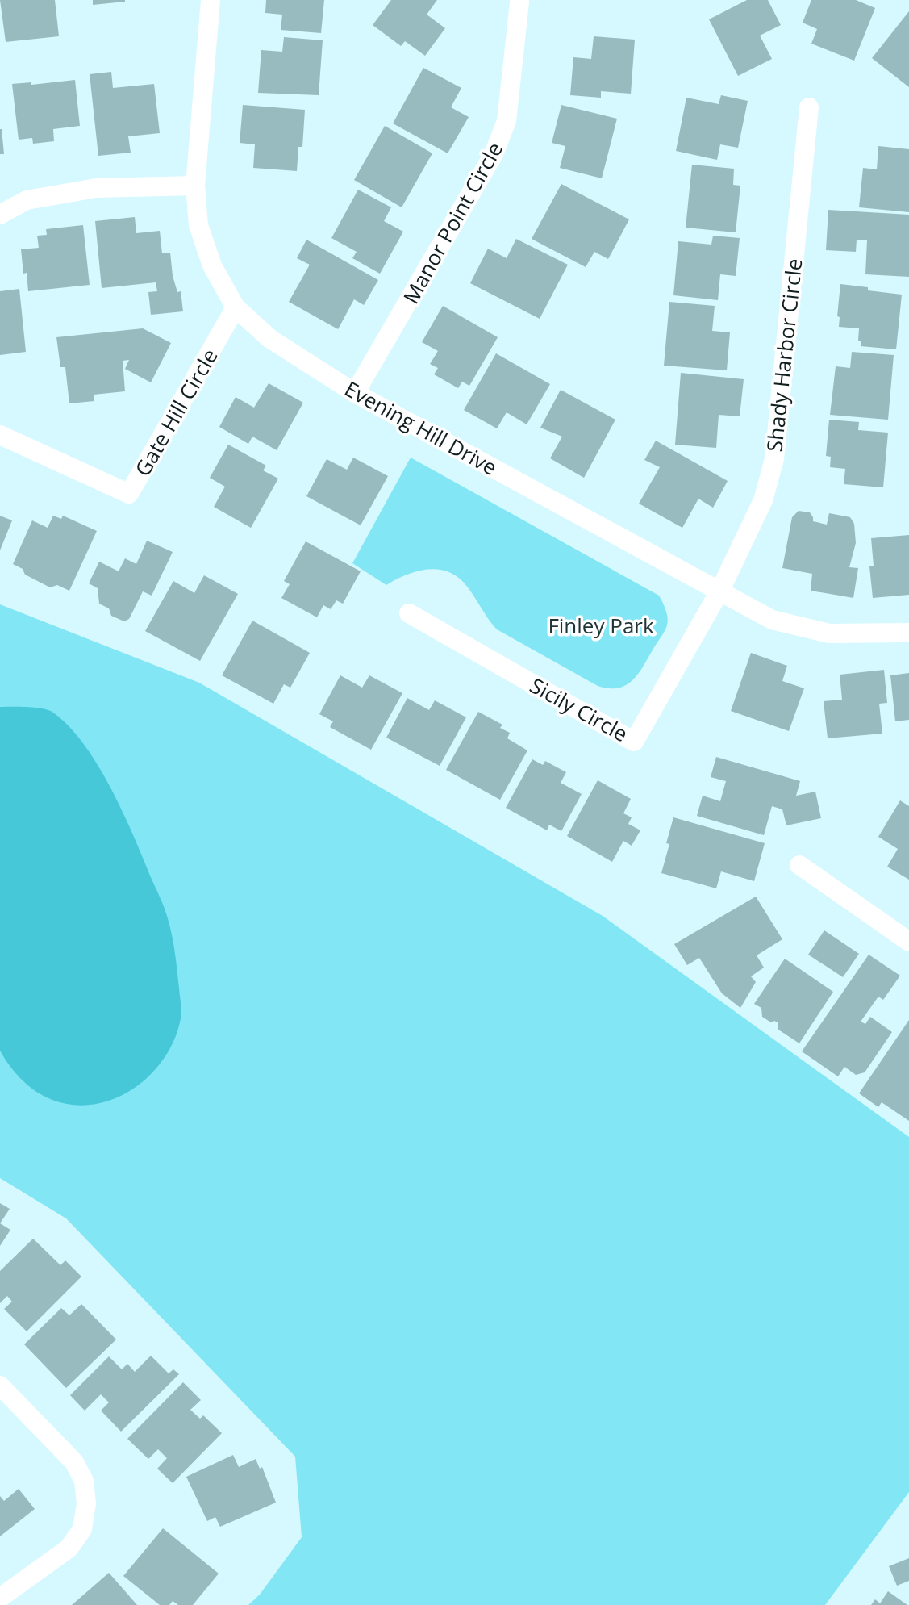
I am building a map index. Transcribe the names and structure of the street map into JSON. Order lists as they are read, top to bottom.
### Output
{
  "streets": {
    "street": [
      "Manor Point Circle",
      "Shady Harbor Circle",
      "Gate Hill Circle",
      "Evening Hill Drive",
      "Sicily Circle"
    ]
  },
  "crossings": [
    ["Manor Point Circle", "Evening Hill Drive"],
    ["Shady Harbor Circle", "Evening Hill Drive"],
    ["Shady Harbor Circle", "Sicily Circle"],
    ["Gate Hill Circle", "Evening Hill Drive"],
    ["Evening Hill Drive", "Sicily Circle"]
  ],
  "parks": ["Finley Park"]
}
